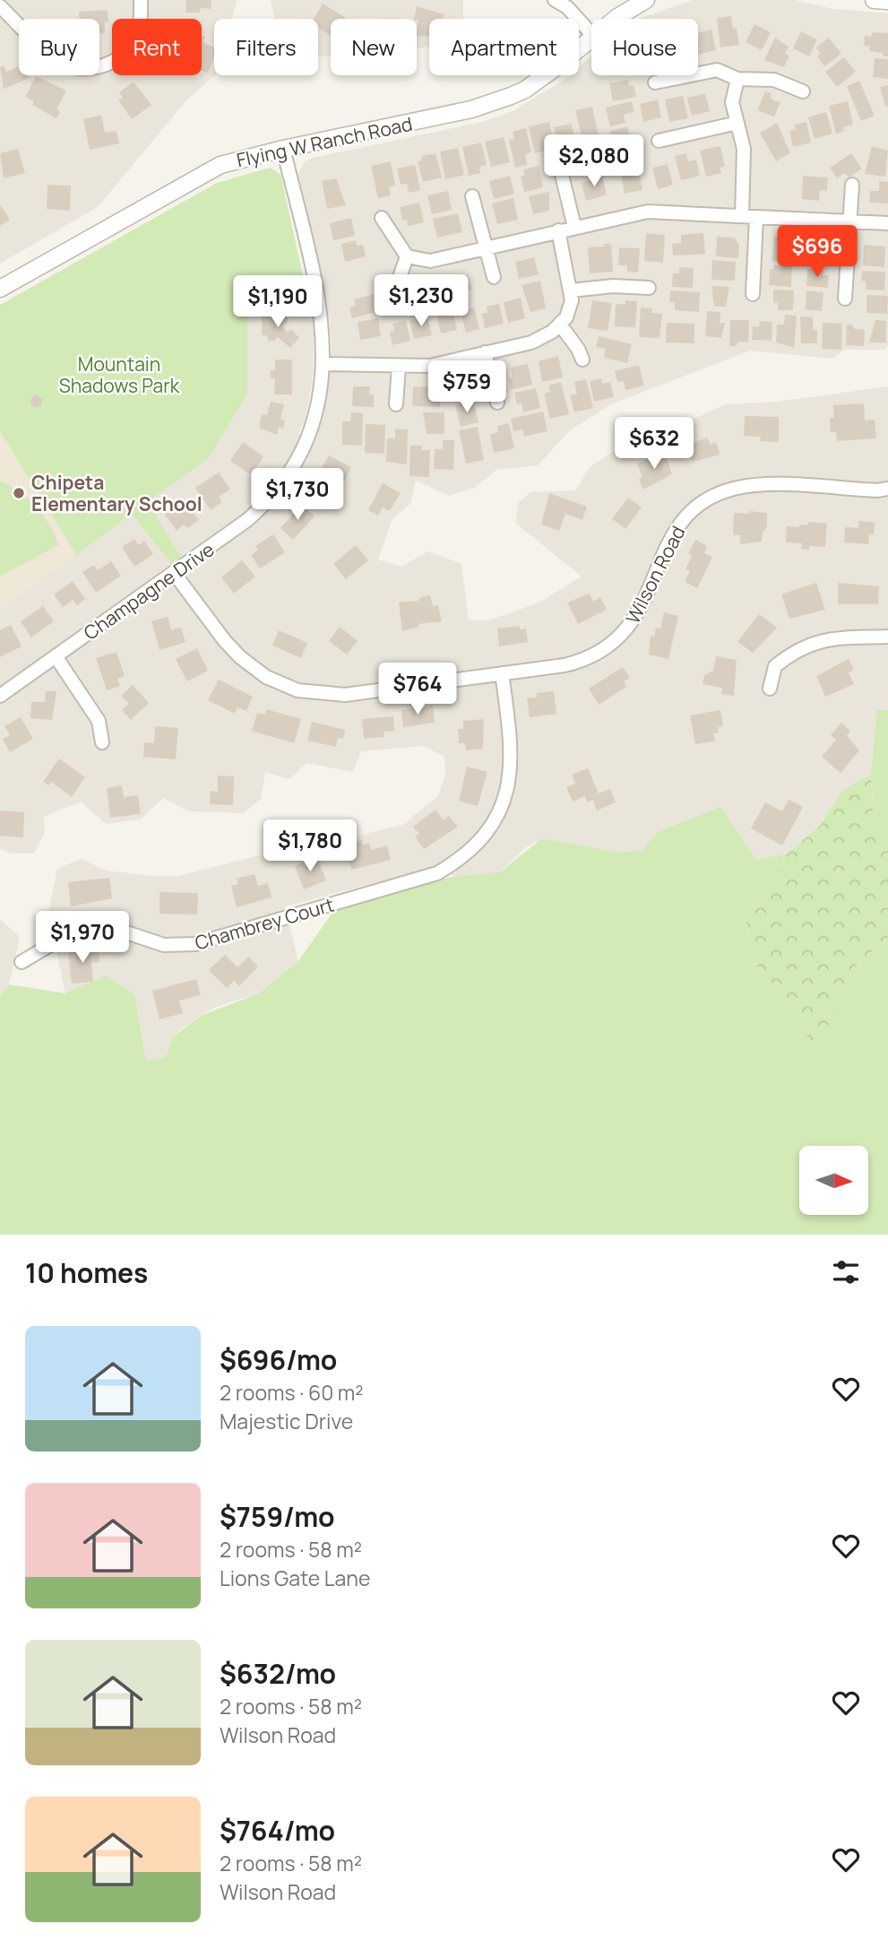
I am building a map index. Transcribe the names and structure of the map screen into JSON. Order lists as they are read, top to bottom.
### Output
{
  "streets": {
    "street": [
      "Flying W Ranch Road",
      "Wilson Road",
      "Champagne Drive",
      "Chambrey Court"
    ]
  },
  "crossings": [
    ["Flying W Ranch Road", "Champagne Drive"],
    ["Wilson Road", "Champagne Drive"],
    ["Wilson Road", "Chambrey Court"]
  ],
  "parks": ["Mountain Shadows Park"],
  "places": ["Chipeta Elementary School"],
  "north": "right",
  "page": {
    "chip": [
      "Buy",
      "Rent",
      "Filters",
      "New",
      "Apartment",
      "House"
    ],
    "price": [
      "$2,080",
      "$696",
      "$1,230",
      "$1,190",
      "$759",
      "$632",
      "$1,730",
      "$764",
      "$1,780",
      "$1,970"
    ],
    "heading": "10 homes",
    "list": [
      {
        "name": "$696/mo",
        "note": "2 rooms · 60 m² · Majestic Drive"
      },
      {
        "name": "$759/mo",
        "note": "2 rooms · 58 m² · Lions Gate Lane"
      },
      {
        "name": "$632/mo",
        "note": "2 rooms · 58 m² · Wilson Road"
      },
      {
        "name": "$764/mo",
        "note": "2 rooms · 58 m² · Wilson Road"
      }
    ]
  }
}
